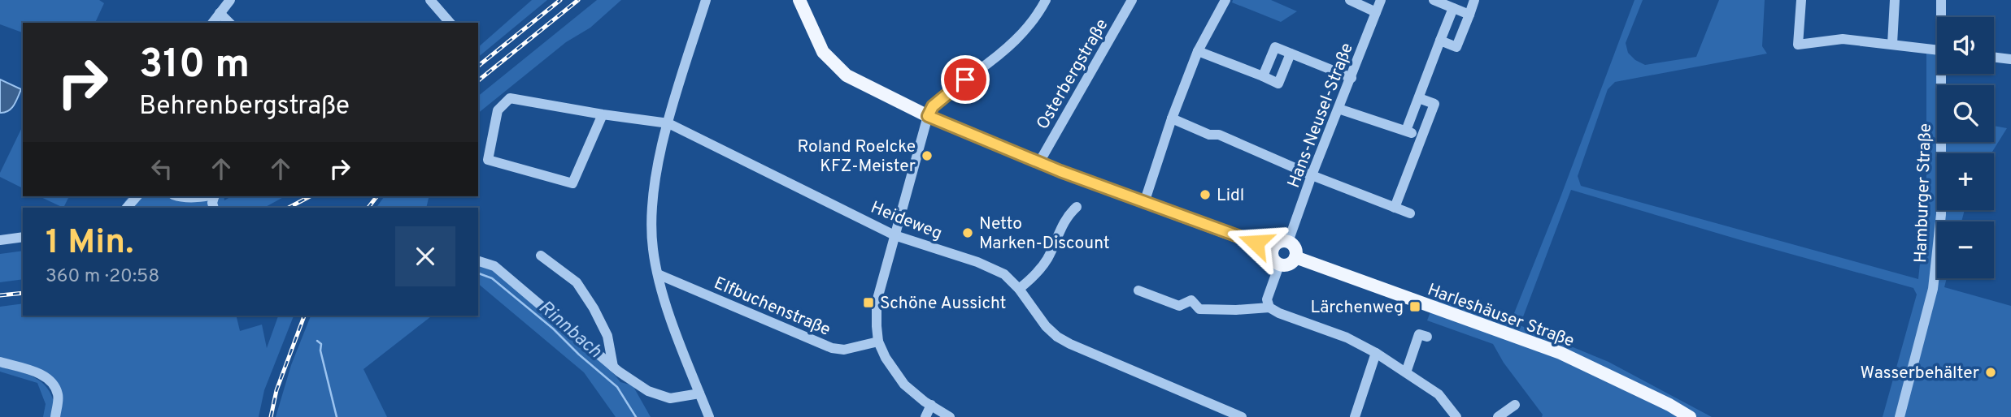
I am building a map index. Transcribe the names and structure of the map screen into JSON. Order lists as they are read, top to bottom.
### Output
{
  "streets": {
    "main road": ["Harleshäuser Straße"],
    "street": [
      "Osterbergstraße",
      "Hans-Neusel-Straße",
      "Hamburger Straße",
      "Heideweg",
      "Elfbuchenstraße"
    ]
  },
  "crossings": [
    ["Hans-Neusel-Straße", "Harleshäuser Straße"]
  ],
  "water": ["Rinnbach"],
  "places": {
    "other": [
      "Roland Roelcke KFZ-Meister",
      "Lidl",
      "Netto Marken-Discount",
      "Wasserbehälter"
    ],
    "transit": ["Schöne Aussicht", "Lärchenweg"]
  },
  "page": {
    "map_buttons": ["+", "−"],
    "turn": ["310 m", "Behrenbergstraße"],
    "heading": ["1 Min.", "360 m · 20:58"]
  }
}
